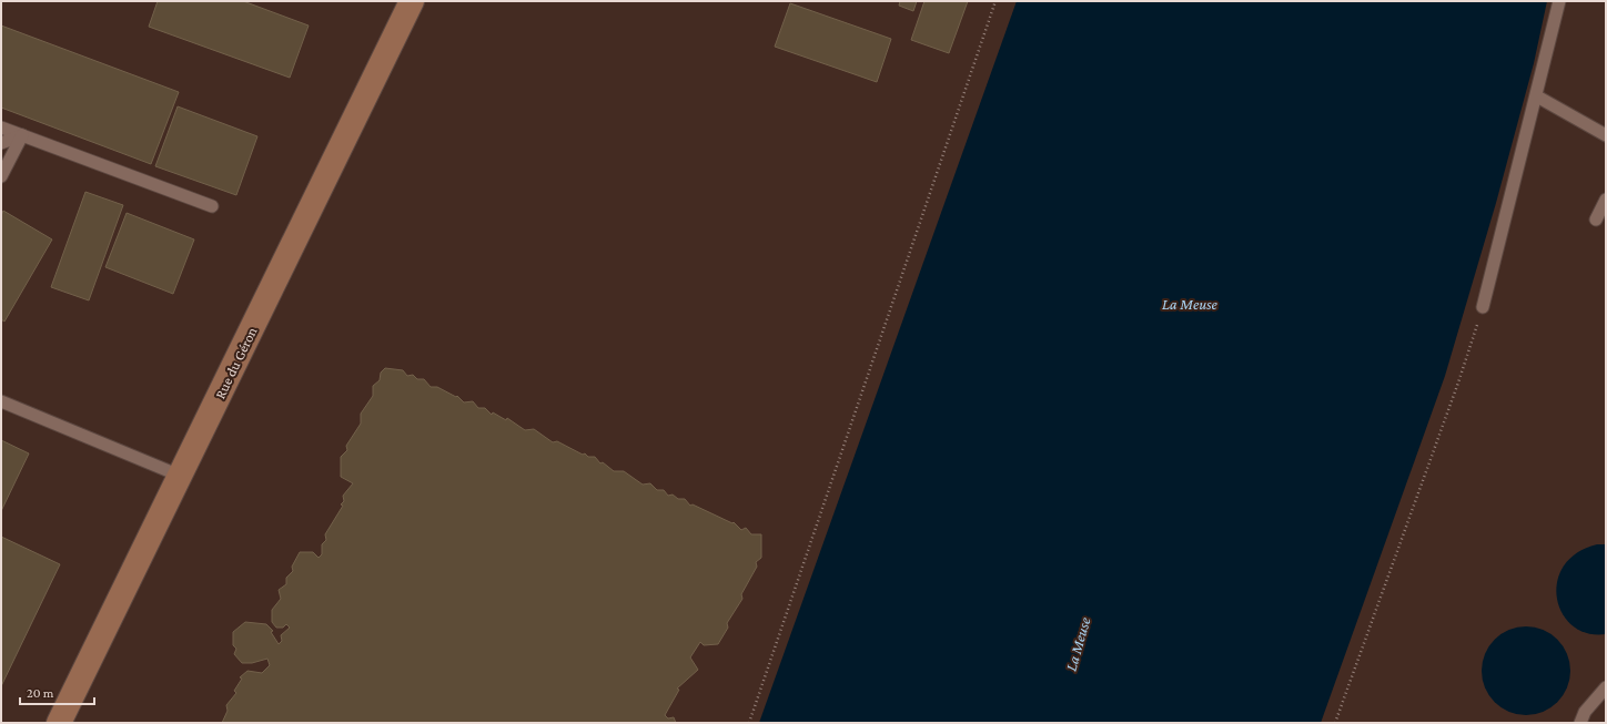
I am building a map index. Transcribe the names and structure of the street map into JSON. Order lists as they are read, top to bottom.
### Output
{
  "streets": {
    "main road": ["Rue du Géron"]
  },
  "water": ["La Meuse"],
  "scale_bar": "20 m"
}
